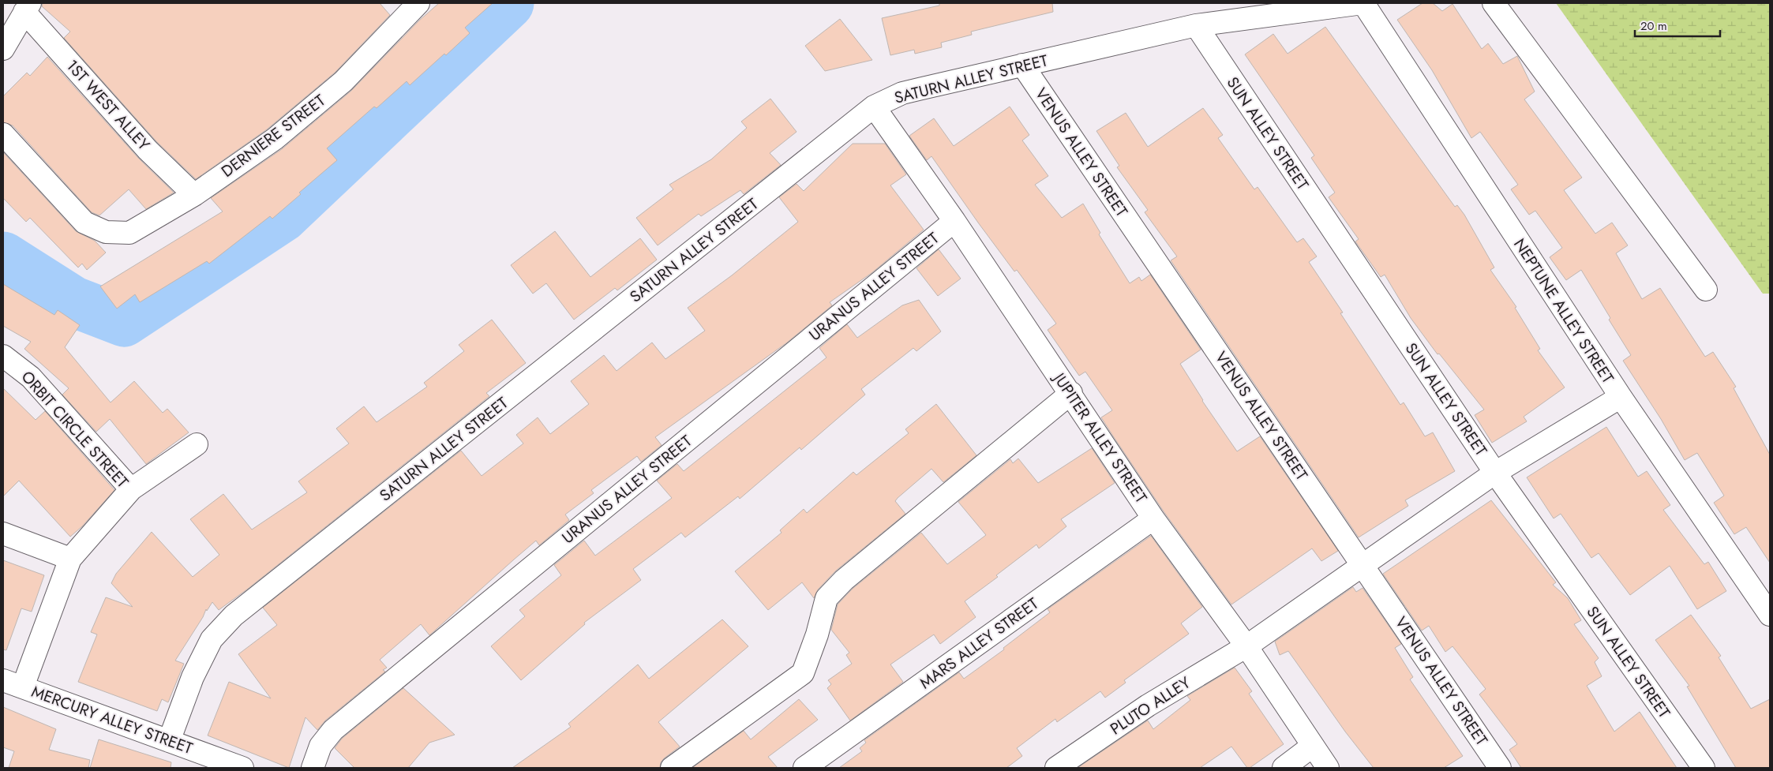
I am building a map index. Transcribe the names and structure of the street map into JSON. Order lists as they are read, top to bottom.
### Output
{
  "streets": {
    "street": [
      "SATURN ALLEY STREET",
      "1ST WEST ALLEY",
      "SUN ALLEY STREET",
      "DERNIERE STREET",
      "VENUS ALLEY STREET",
      "URANUS ALLEY STREET",
      "NEPTUNE ALLEY STREET",
      "ORBIT CIRCLE STREET",
      "JUPITER ALLEY STREET",
      "MARS ALLEY STREET",
      "PLUTO ALLEY",
      "MERCURY ALLEY STREET"
    ]
  },
  "crossings": [
    ["SATURN ALLEY STREET", "SUN ALLEY STREET"],
    ["SATURN ALLEY STREET", "VENUS ALLEY STREET"],
    ["SATURN ALLEY STREET", "NEPTUNE ALLEY STREET"],
    ["SATURN ALLEY STREET", "JUPITER ALLEY STREET"],
    ["SATURN ALLEY STREET", "MERCURY ALLEY STREET"],
    ["1ST WEST ALLEY", "DERNIERE STREET"],
    ["SUN ALLEY STREET", "PLUTO ALLEY"],
    ["VENUS ALLEY STREET", "PLUTO ALLEY"],
    ["URANUS ALLEY STREET", "JUPITER ALLEY STREET"],
    ["NEPTUNE ALLEY STREET", "PLUTO ALLEY"],
    ["JUPITER ALLEY STREET", "MARS ALLEY STREET"],
    ["JUPITER ALLEY STREET", "PLUTO ALLEY"]
  ],
  "scale_bar": "20 m"
}
